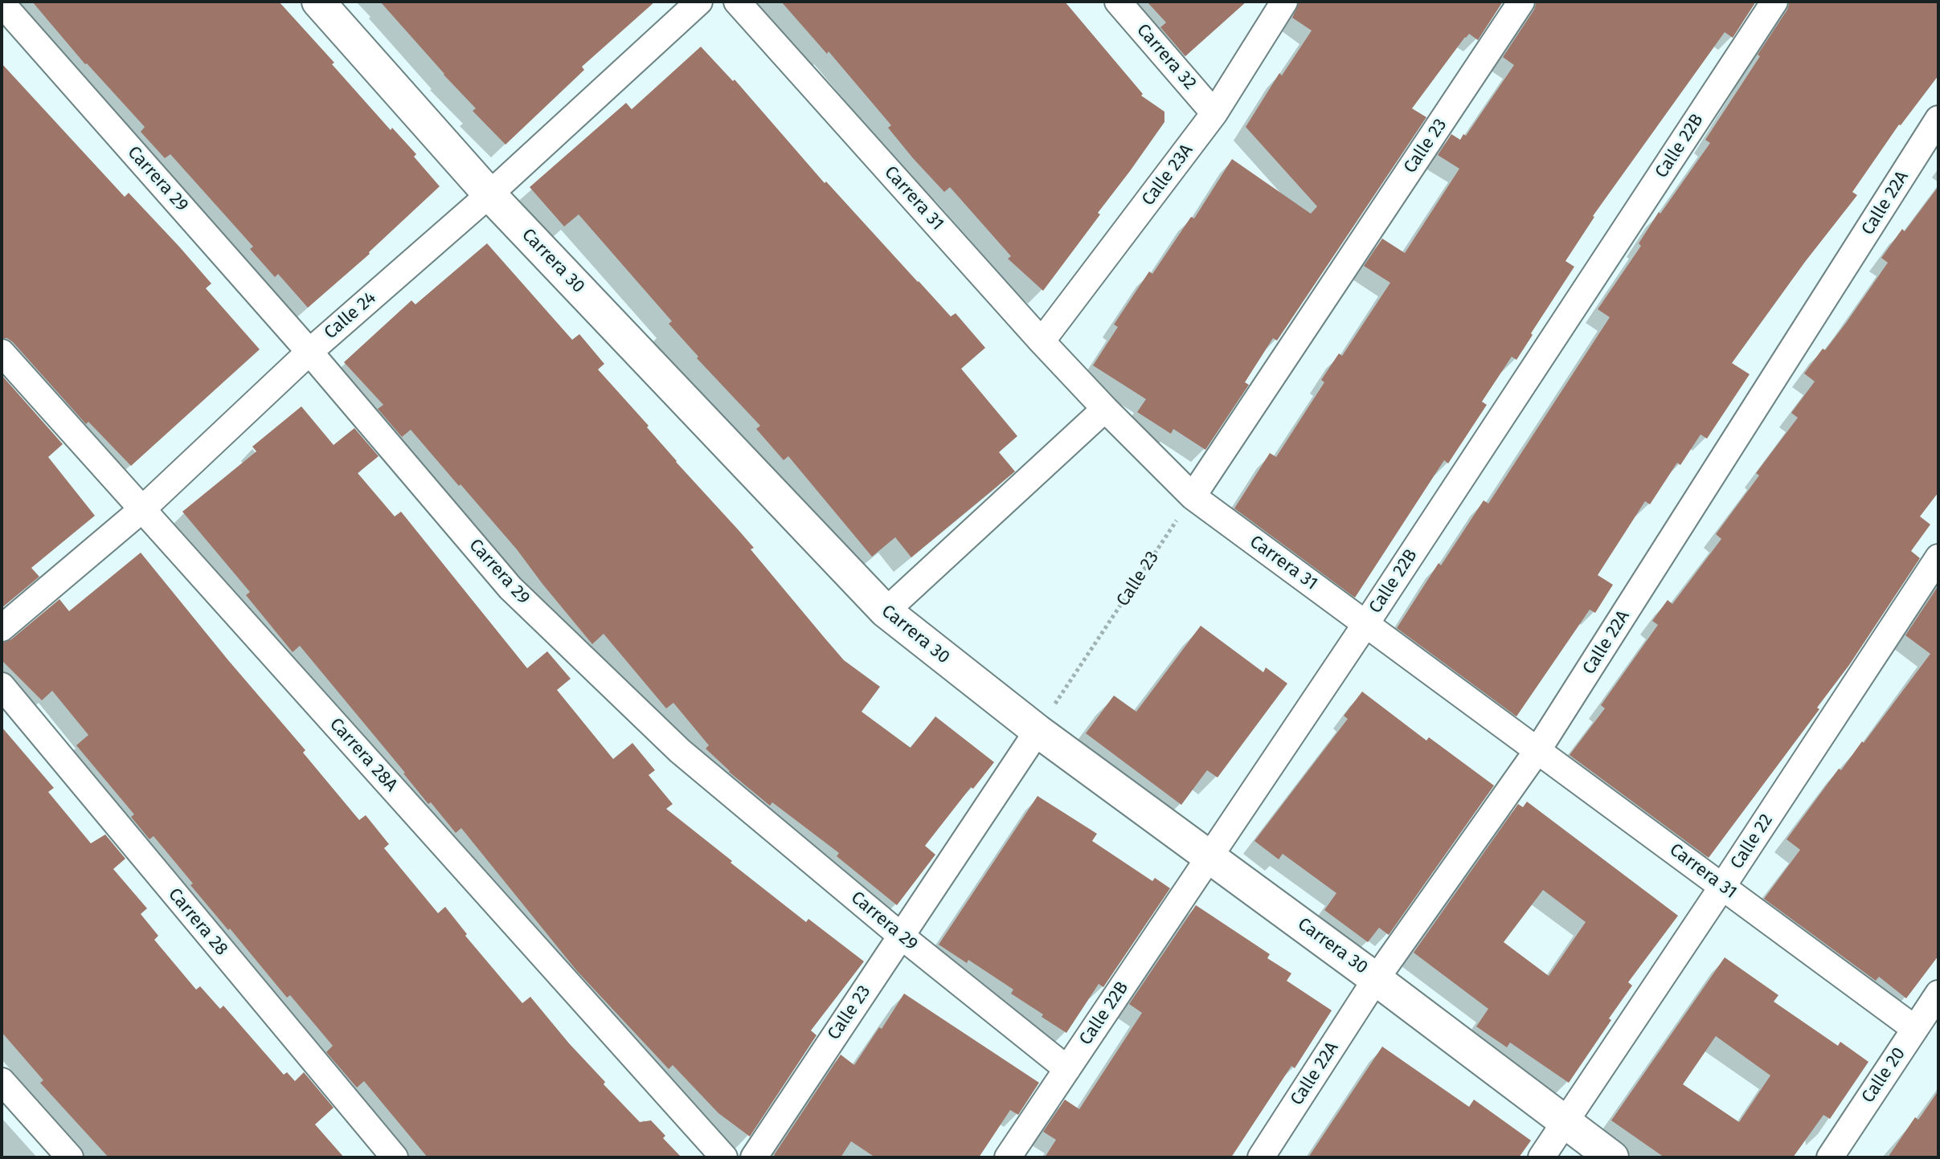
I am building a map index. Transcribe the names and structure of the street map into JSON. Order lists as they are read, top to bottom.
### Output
{
  "streets": {
    "street": [
      "Carrera 32",
      "Calle 23",
      "Calle 22B",
      "Calle 23A",
      "Carrera 29",
      "Carrera 31",
      "Calle 22A",
      "Carrera 30",
      "Calle 24",
      "Carrera 28A",
      "Calle 22",
      "Carrera 28",
      "Calle 20"
    ]
  },
  "crossings": [
    ["Carrera 32", "Calle 23A"],
    ["Calle 23", "Carrera 29"],
    ["Calle 23", "Carrera 31"],
    ["Calle 23", "Carrera 30"],
    ["Calle 22B", "Carrera 29"],
    ["Calle 22B", "Carrera 31"],
    ["Calle 22B", "Carrera 30"],
    ["Calle 23A", "Carrera 31"],
    ["Carrera 29", "Calle 24"],
    ["Carrera 31", "Calle 22A"],
    ["Carrera 31", "Calle 22"],
    ["Carrera 31", "Calle 20"],
    ["Calle 22A", "Carrera 30"],
    ["Carrera 30", "Calle 24"],
    ["Carrera 30", "Calle 22"],
    ["Calle 24", "Carrera 28A"]
  ]
}
